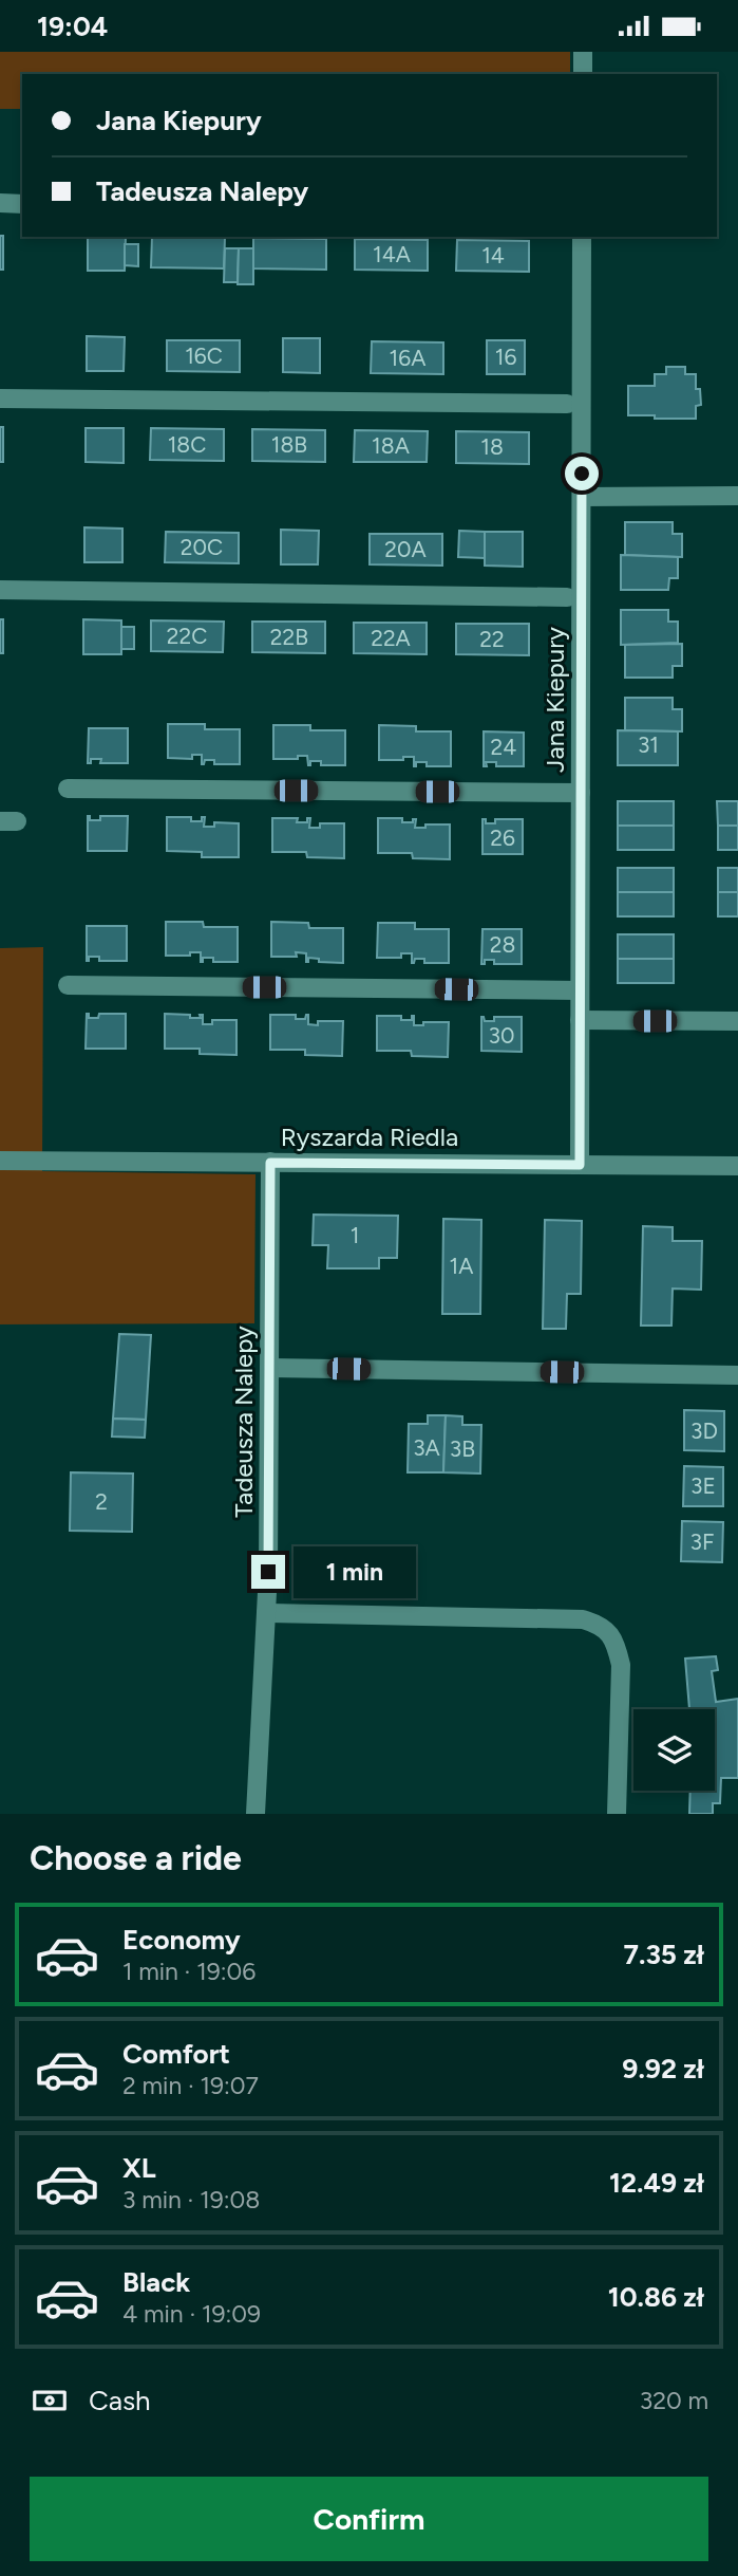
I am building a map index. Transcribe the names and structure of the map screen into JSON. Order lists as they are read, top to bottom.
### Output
{
  "streets": {
    "street": ["Jana Kiepury", "Ryszarda Riedla", "Tadeusza Nalepy"]
  },
  "crossings": [
    ["Jana Kiepury", "Ryszarda Riedla"],
    ["Ryszarda Riedla", "Tadeusza Nalepy"]
  ],
  "house_numbers": [
    "14A",
    "14",
    "16C",
    "16",
    "16A",
    "18C",
    "18B",
    "18A",
    "18",
    "20C",
    "20A",
    "22C",
    "22B",
    "22A",
    "22",
    "31",
    "24",
    "26",
    "28",
    "30",
    "1",
    "1A",
    "3D",
    "3A",
    "3B",
    "3E",
    "2",
    "3F"
  ],
  "page": {
    "status": "19:04",
    "banner": ["Jana Kiepury", "Tadeusza Nalepy"],
    "bubble": "1 min",
    "heading": "Choose a ride",
    "list": [
      {
        "name": "Economy",
        "note": "1 min · 19:06",
        "value": "7.35 zł"
      },
      {
        "name": "Comfort",
        "note": "2 min · 19:07",
        "value": "9.92 zł"
      },
      {
        "name": "XL",
        "note": "3 min · 19:08",
        "value": "12.49 zł"
      },
      {
        "name": "Black",
        "note": "4 min · 19:09",
        "value": "10.86 zł"
      }
    ],
    "pay": ["Cash", "320 m"],
    "buttons": "Confirm"
  }
}
